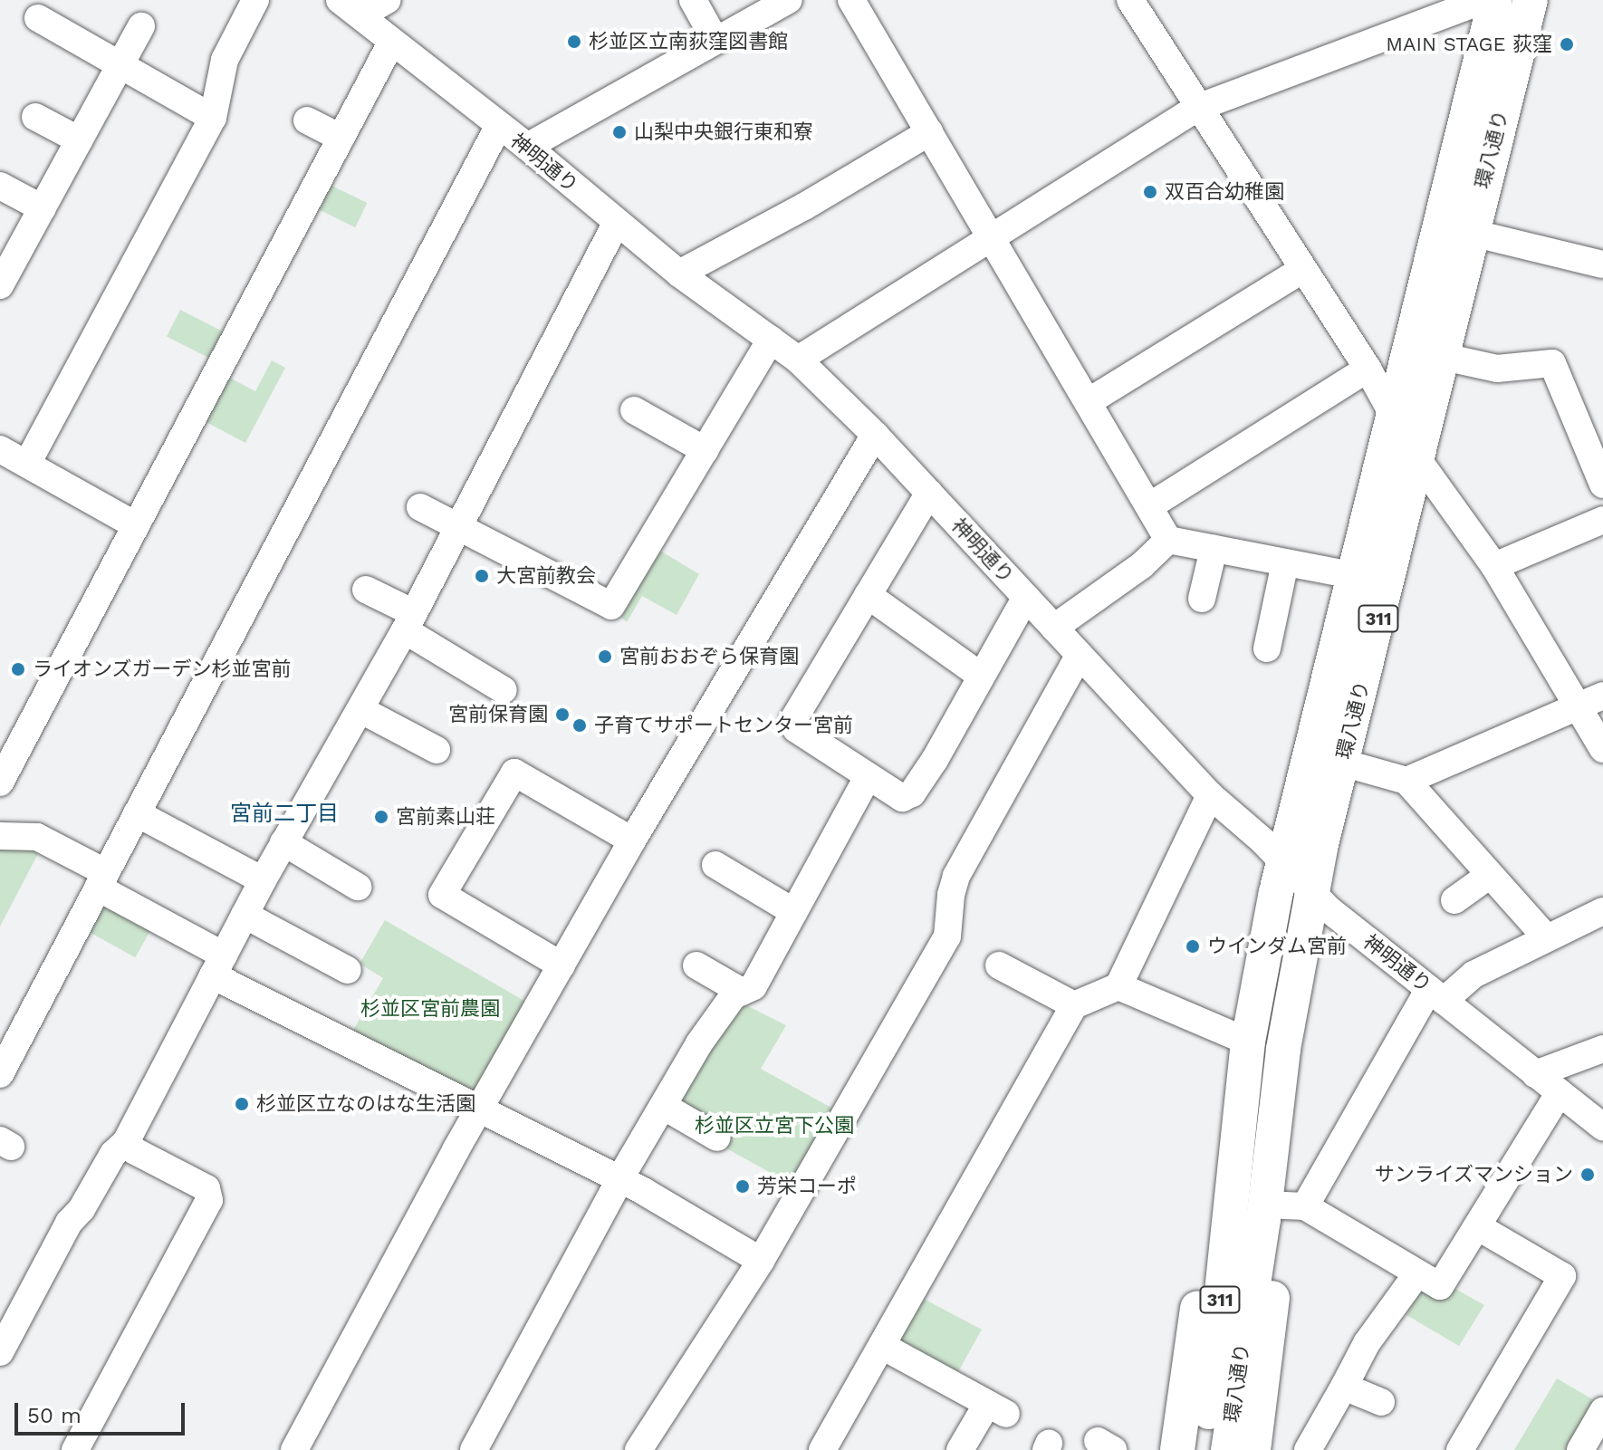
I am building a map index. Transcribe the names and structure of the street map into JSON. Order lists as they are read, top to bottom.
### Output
{
  "streets": {
    "main road": ["環八通り", "311"],
    "street": ["神明通り"]
  },
  "crossings": [
    ["環八通り", "神明通り"]
  ],
  "districts": ["宮前二丁目"],
  "parks": ["杉並区宮前農園", "杉並区立宮下公園"],
  "places": [
    "杉並区立南荻窪図書館",
    "MAIN STAGE 荻窪",
    "山梨中央銀行東和寮",
    "双百合幼稚園",
    "大宮前教会",
    "宮前おおぞら保育園",
    "ライオンズガーデン杉並宮前",
    "宮前保育園",
    "子育てサポートセンター宮前",
    "宮前素山荘",
    "ウインダム宮前",
    "杉並区立なのはな生活園",
    "サンライズマンション",
    "芳栄コーポ"
  ],
  "scale_bar": "50 m"
}
